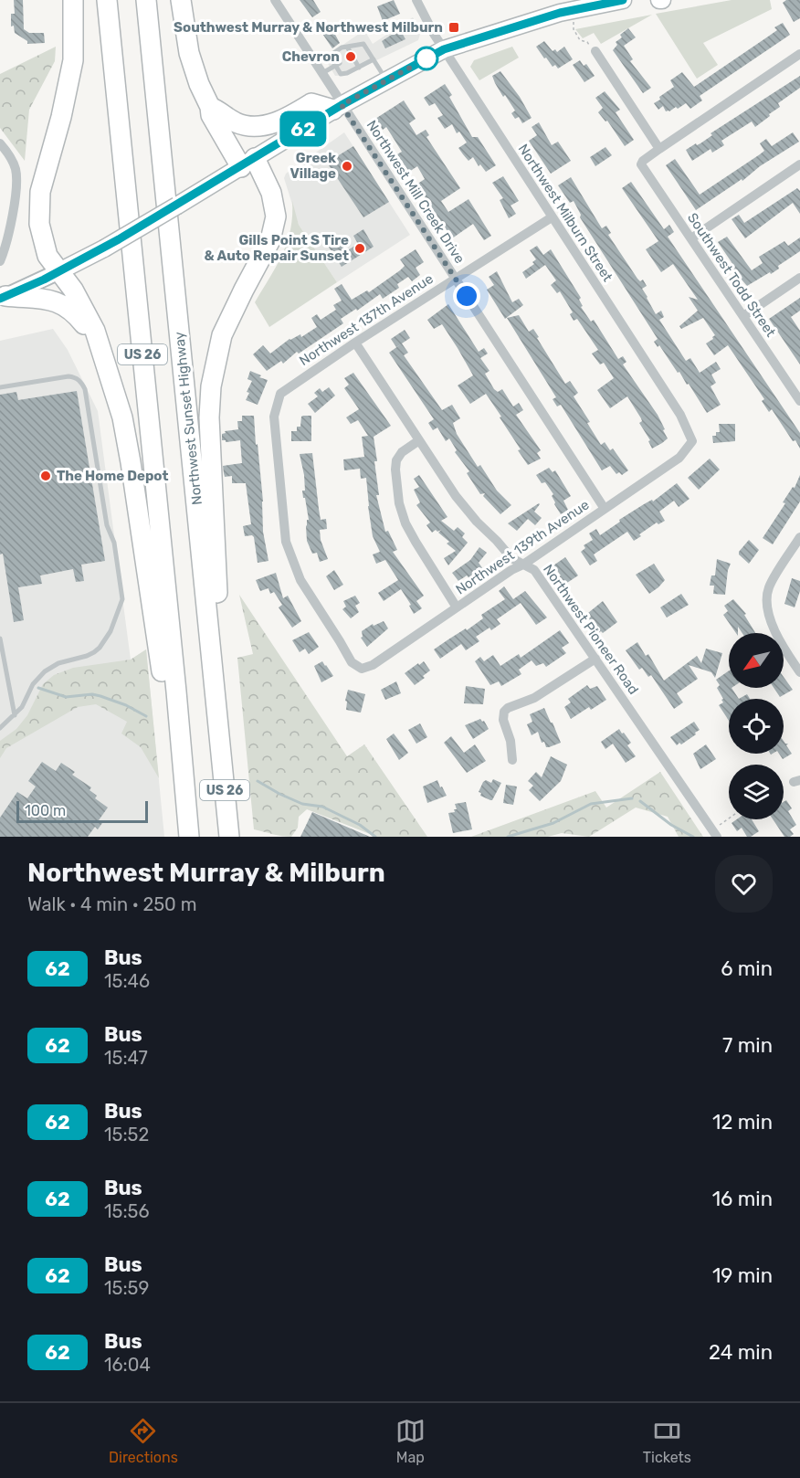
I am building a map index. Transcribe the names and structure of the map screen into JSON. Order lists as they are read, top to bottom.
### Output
{
  "streets": {
    "highway": ["US 26", "Northwest Sunset Highway"],
    "street": [
      "Northwest Mill Creek Drive",
      "Northwest Milburn Street",
      "Southwest Todd Street",
      "Northwest 137th Avenue",
      "Northwest 139th Avenue",
      "Northwest Pioneer Road"
    ]
  },
  "crossings": [
    ["Northwest Mill Creek Drive", "Northwest 137th Avenue"],
    ["Northwest Mill Creek Drive", "Northwest 139th Avenue"],
    ["Northwest Milburn Street", "Northwest 137th Avenue"],
    ["Northwest Milburn Street", "Northwest 139th Avenue"],
    ["Northwest 137th Avenue", "Northwest 139th Avenue"],
    ["Northwest 137th Avenue", "Northwest Pioneer Road"],
    ["Northwest 139th Avenue", "Northwest Pioneer Road"]
  ],
  "places": {
    "transit": ["Southwest Murray & Northwest Milburn"],
    "other": [
      "Chevron",
      "Greek Village",
      "Gills Point S Tire & Auto Repair Sunset",
      "The Home Depot"
    ]
  },
  "lines": ["bus line 62"],
  "scale_bar": "100 m",
  "north": "bottom left",
  "page": {
    "on_map": "62",
    "scale": "100 m",
    "heading": ["Northwest Murray & Milburn", "Walk · 4 min · 250 m"],
    "list": [
      {
        "mark": "62",
        "name": "Bus",
        "note": "15:46",
        "value": "6 min"
      },
      {
        "mark": "62",
        "name": "Bus",
        "note": "15:47",
        "value": "7 min"
      },
      {
        "mark": "62",
        "name": "Bus",
        "note": "15:52",
        "value": "12 min"
      },
      {
        "mark": "62",
        "name": "Bus",
        "note": "15:56",
        "value": "16 min"
      },
      {
        "mark": "62",
        "name": "Bus",
        "note": "15:59",
        "value": "19 min"
      },
      {
        "mark": "62",
        "name": "Bus",
        "note": "16:04",
        "value": "24 min"
      }
    ],
    "tabs": ["Directions", "Map", "Tickets"]
  }
}
